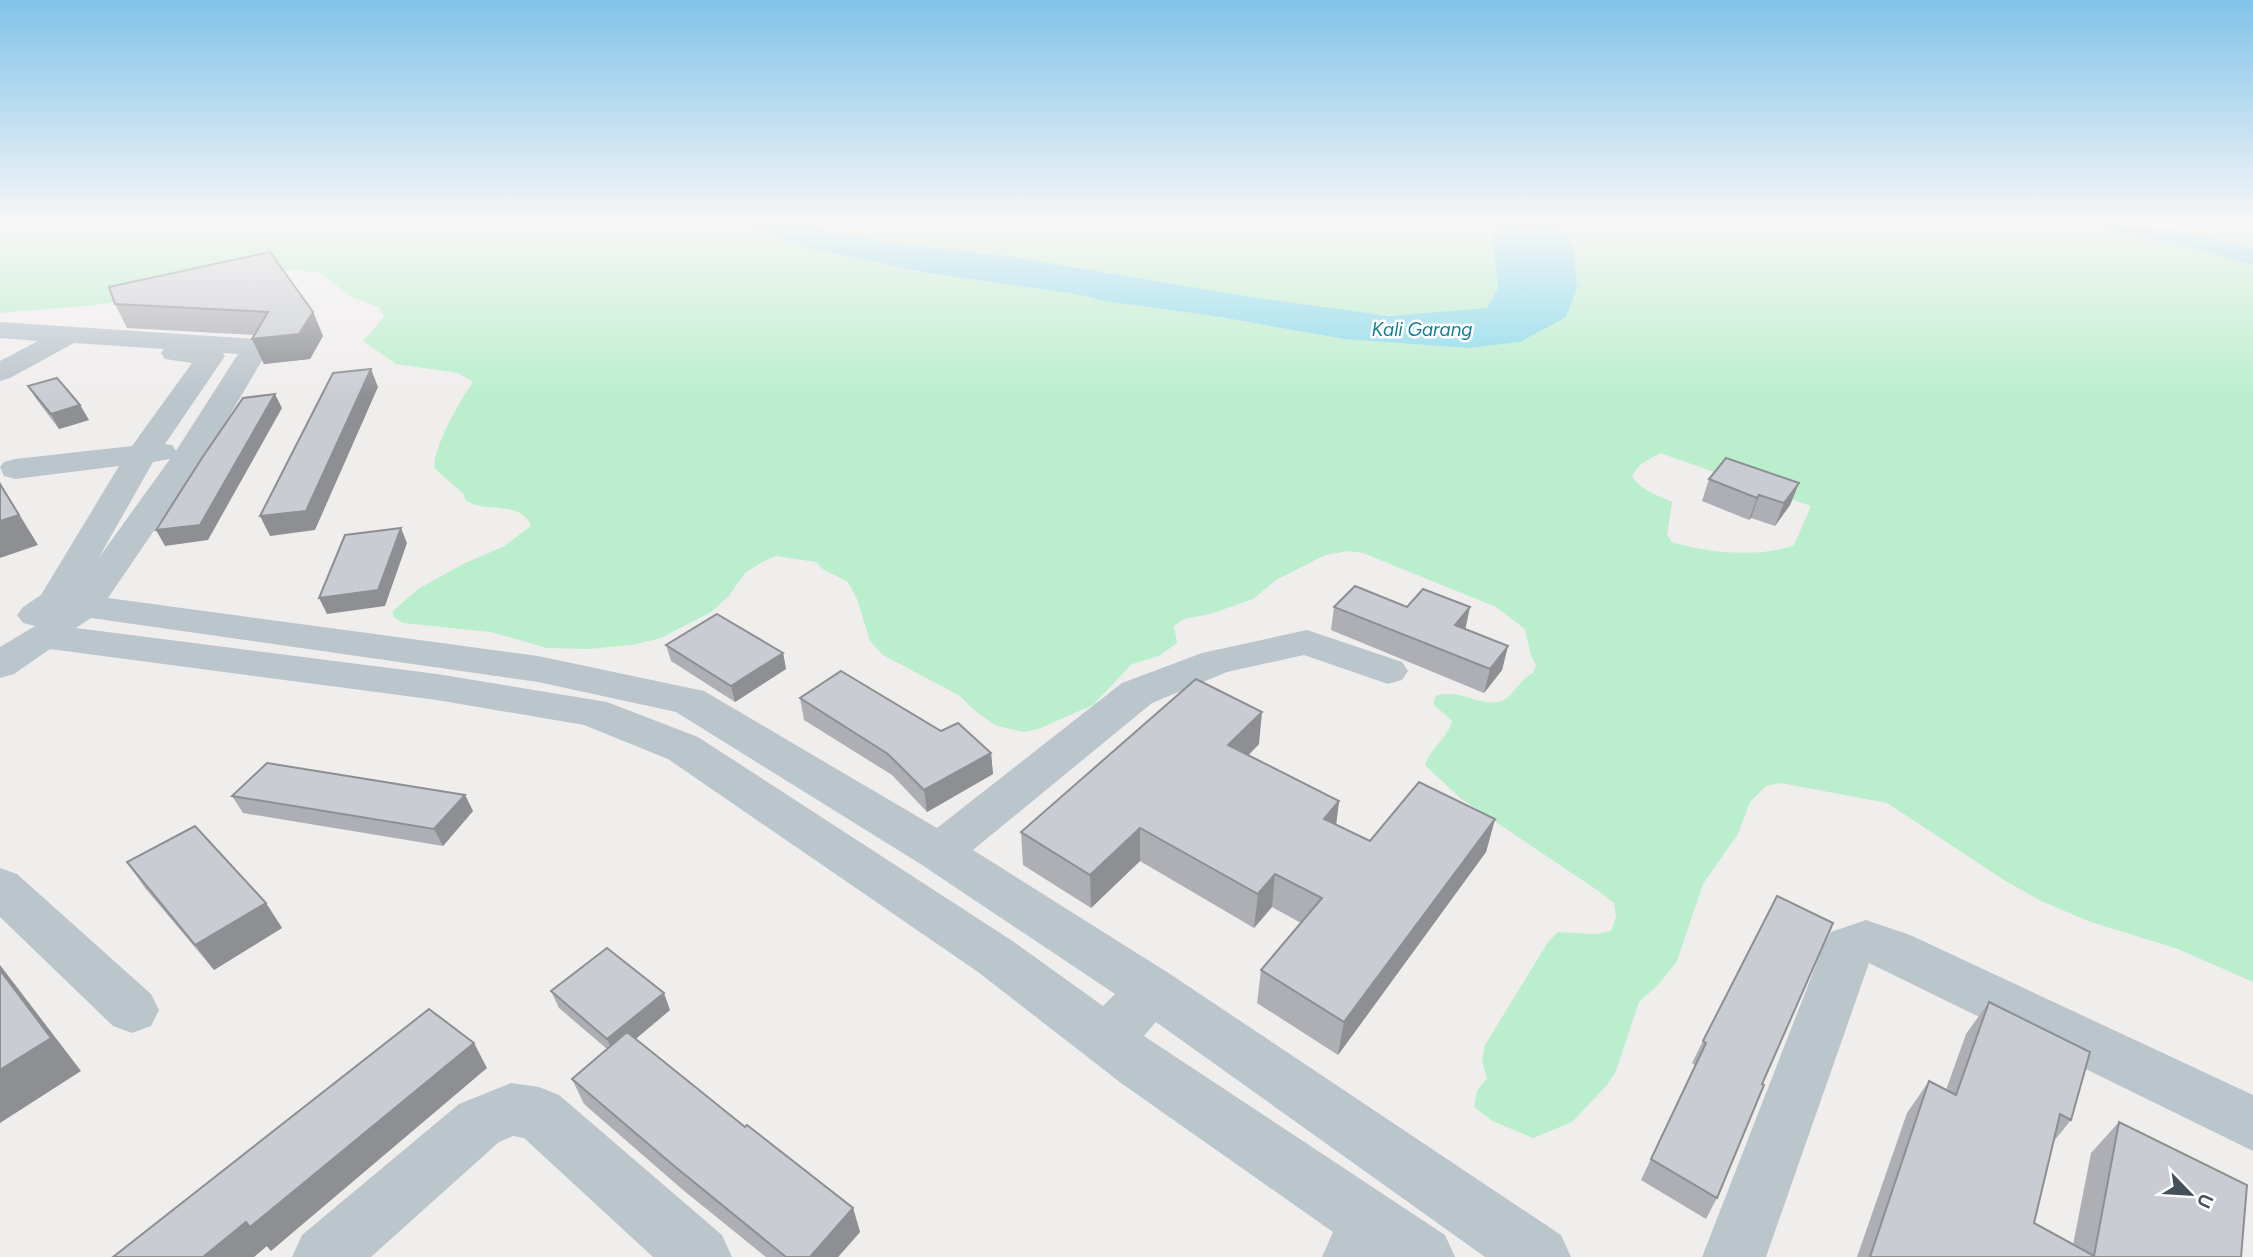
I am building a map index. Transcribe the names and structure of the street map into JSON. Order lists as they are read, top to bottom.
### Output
{
  "water": ["Kali Garang"],
  "north": "bottom right"
}
